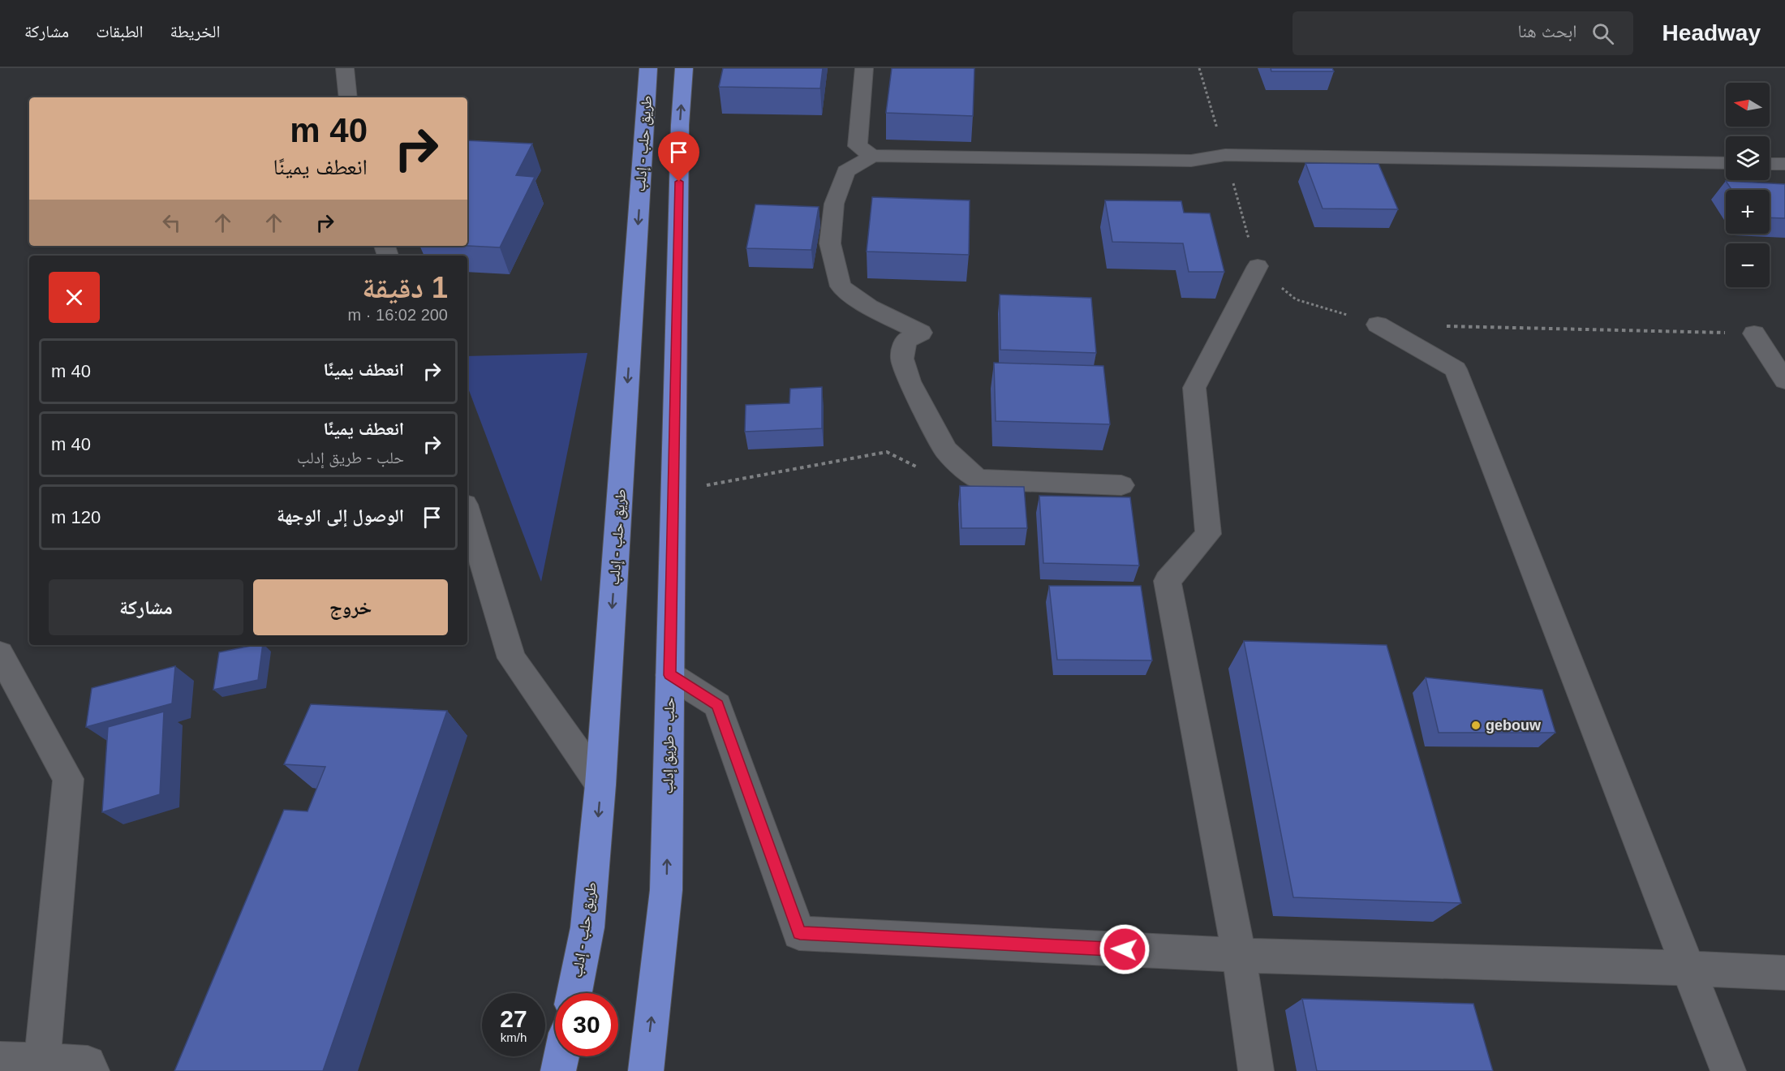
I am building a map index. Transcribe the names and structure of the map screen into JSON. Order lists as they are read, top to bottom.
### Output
{
  "streets": {
    "highway": ["طريق حلب - إدلب", "حلب - طريق إدلب"]
  },
  "one_way": ["طريق حلب - إدلب", "حلب - طريق إدلب"],
  "places": ["gebouw"],
  "north": "left",
  "page": {
    "header": "Headway",
    "search": "ابحث هنا",
    "nav": ["الخريطة", "الطبقات", "مشاركة"],
    "map_buttons": ["+", "−"],
    "turn": ["40 m", "انعطف يمينًا"],
    "heading": ["1 دقيقة", "200 m · 16:02"],
    "list": [
      {
        "name": "انعطف يمينًا",
        "value": "40 m"
      },
      {
        "name": "انعطف يمينًا",
        "note": "حلب - طريق إدلب",
        "value": "40 m"
      },
      {
        "name": "الوصول إلى الوجهة",
        "value": "120 m"
      }
    ],
    "buttons": ["خروج", "مشاركة"],
    "speed": "27 km/h",
    "limit": "30"
  }
}
